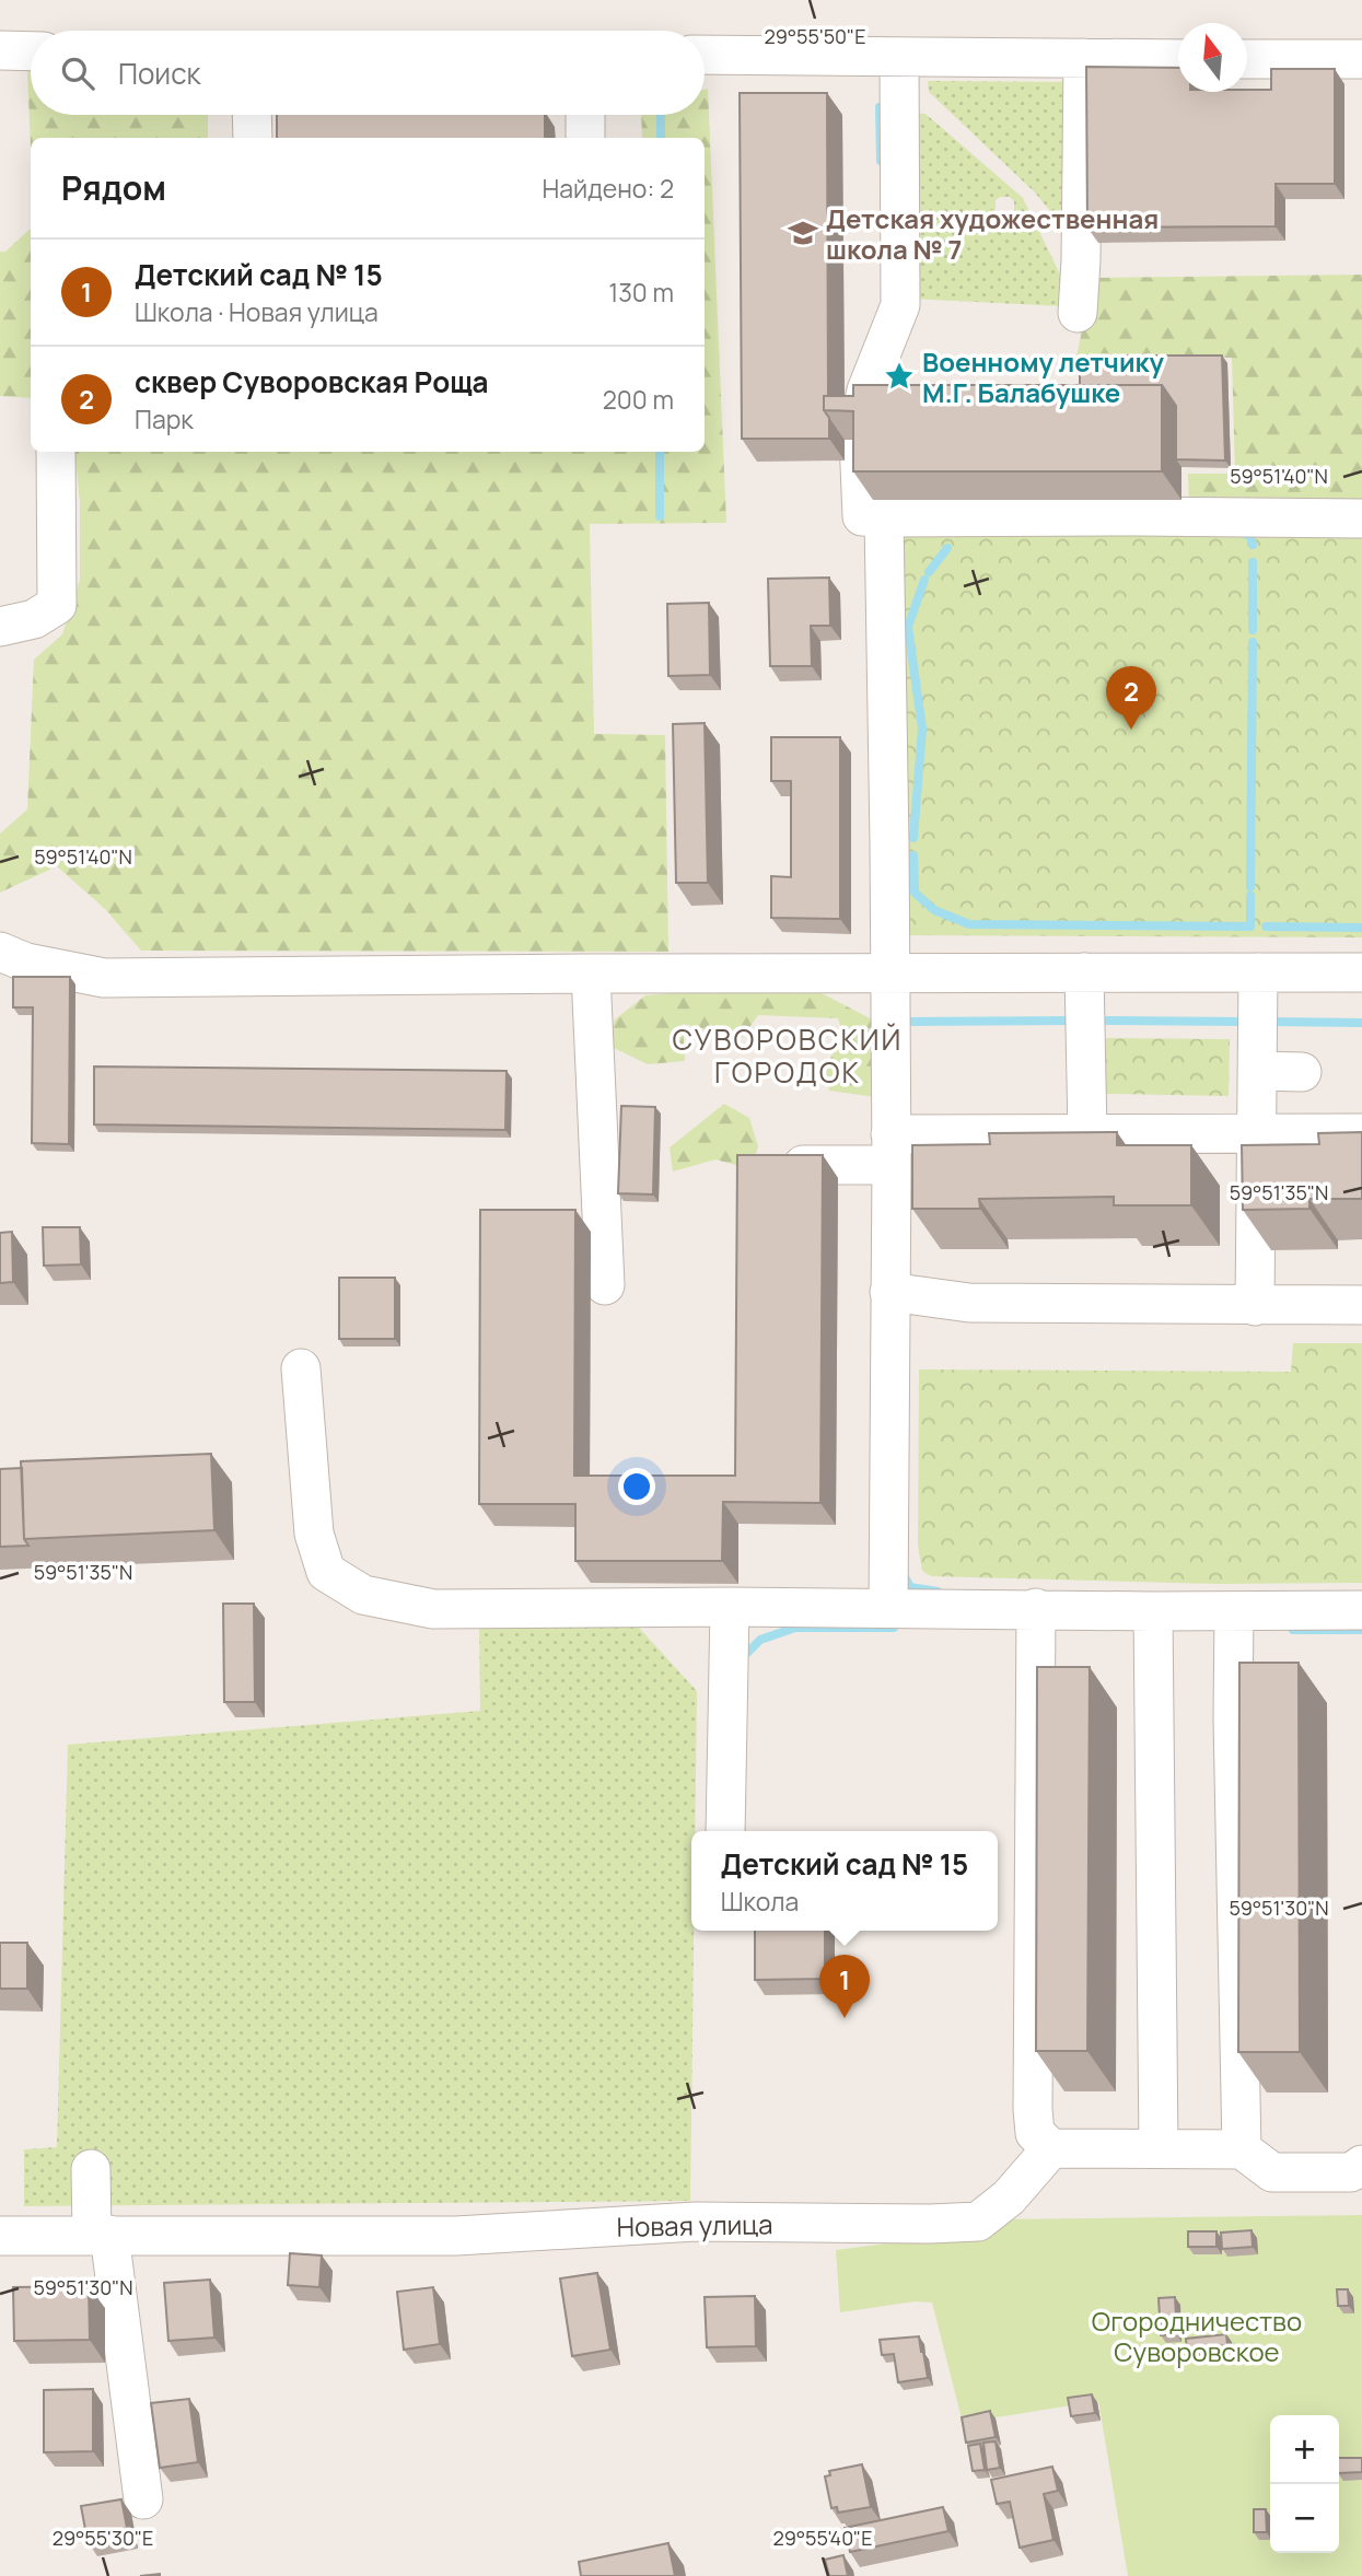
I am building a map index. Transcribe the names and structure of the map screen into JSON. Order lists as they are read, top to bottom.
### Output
{
  "streets": {
    "street": ["Новая улица"]
  },
  "districts": ["СУВОРОВСКИЙ ГОРОДОК"],
  "parks": ["Огородничество Суворовское"],
  "places": {
    "school or university": ["Детская художественная школа № 7"],
    "place": ["Военному летчику М.Г. Балабушке"]
  },
  "north": "top",
  "page": {
    "search": "Поиск",
    "heading": ["Рядом", "Найдено: 2"],
    "list": [
      {
        "mark": "1",
        "name": "Детский сад № 15",
        "note": "Школа · Новая улица",
        "value": "130 m"
      },
      {
        "mark": "2",
        "name": "сквер Суворовская Роща",
        "note": "Парк",
        "value": "200 m"
      }
    ],
    "pins": ["2", "1"],
    "popup": ["Детский сад № 15", "Школа"],
    "map_buttons": ["+", "−"]
  },
  "coordinates": [
    "29°55'50\"E",
    "59°51'40\"N",
    "59°51'35\"N",
    "59°51'30\"N",
    "29°55'30\"E",
    "29°55'40\"E"
  ]
}
